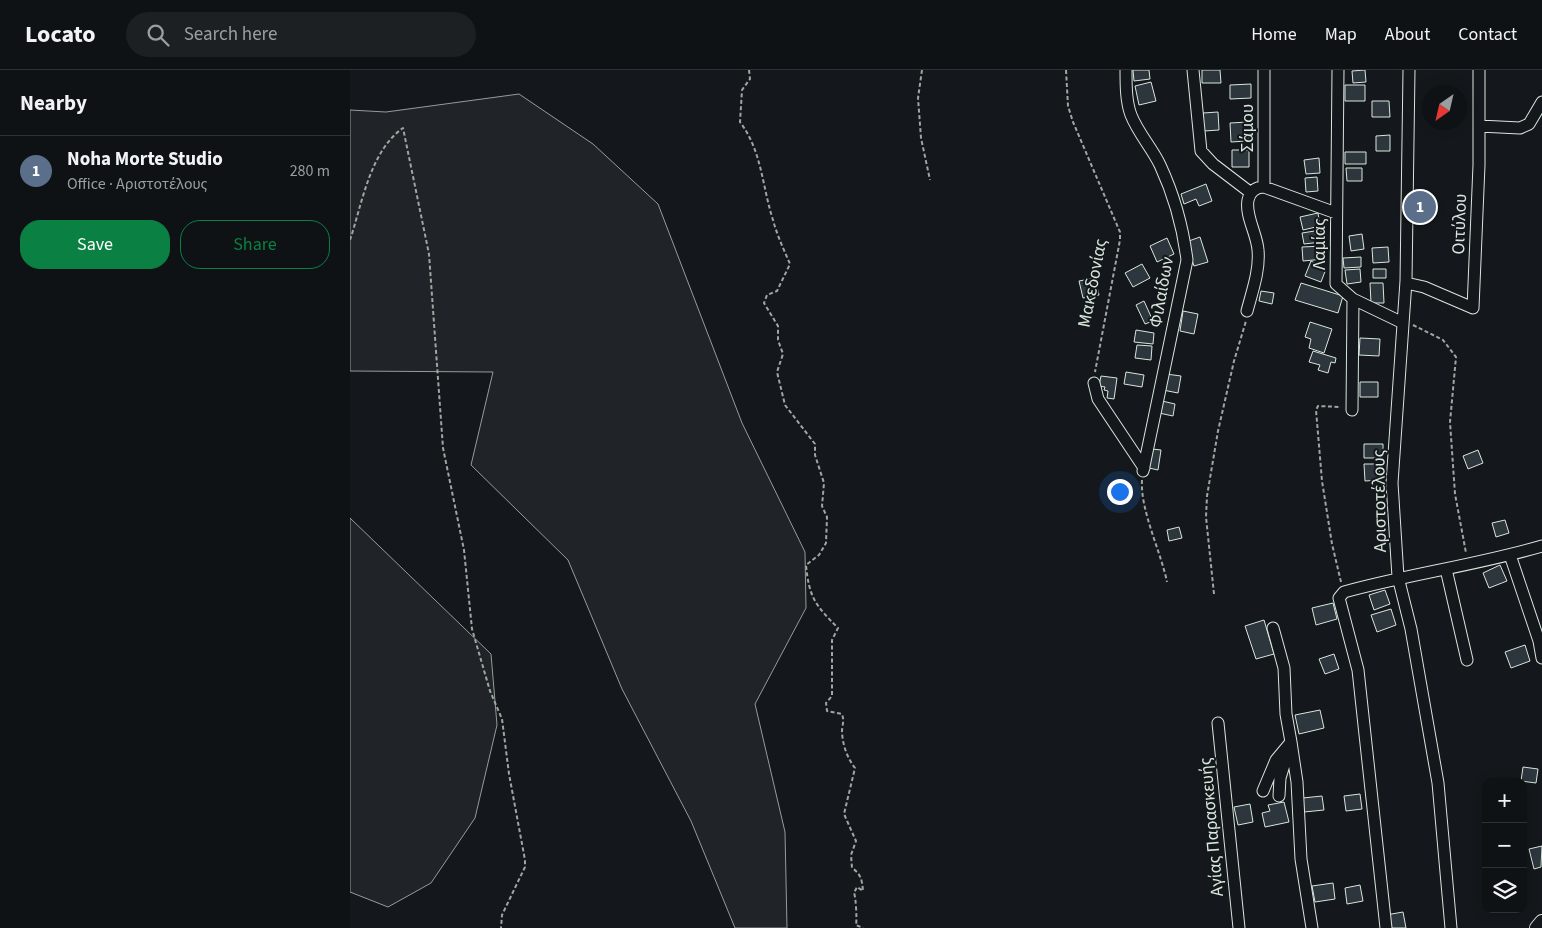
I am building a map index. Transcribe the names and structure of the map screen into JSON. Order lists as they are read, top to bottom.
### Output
{
  "streets": {
    "street": [
      "Σάμου",
      "Οιτύλου",
      "Λαμίας",
      "Φιλαίδων",
      "Αριστοτέλους",
      "Αγίας Παρασκευής"
    ],
    "path": ["Μακεδονίας"]
  },
  "crossings": [
    ["Οιτύλου", "Αριστοτέλους"],
    ["Λαμίας", "Αριστοτέλους"]
  ],
  "north": "bottom left",
  "page": {
    "header": "Locato",
    "search": "Search here",
    "nav": [
      "Home",
      "Map",
      "About",
      "Contact"
    ],
    "heading": "Nearby",
    "list": [
      {
        "mark": "1",
        "name": "Noha Morte Studio",
        "note": "Office · Αριστοτέλους",
        "value": "280 m"
      }
    ],
    "pins": "1",
    "buttons": ["Save", "Share"],
    "map_buttons": ["+", "−"]
  }
}
